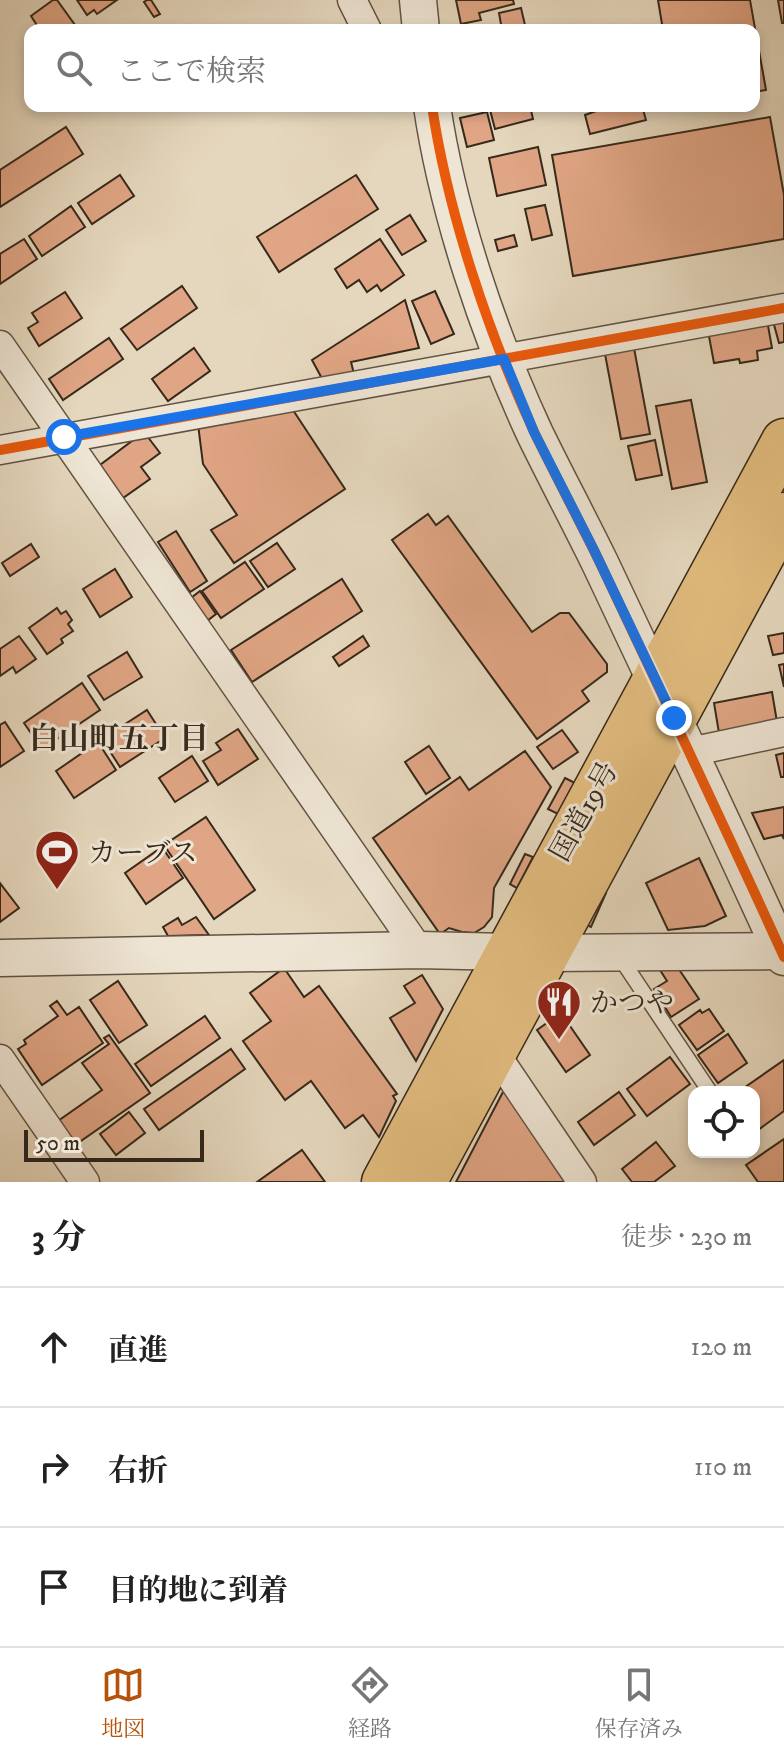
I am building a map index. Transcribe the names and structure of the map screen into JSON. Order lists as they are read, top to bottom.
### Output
{
  "streets": {
    "highway": ["国道19号"]
  },
  "districts": ["白山町五丁目"],
  "places": {
    "sports": ["カーブス"],
    "restaurant": ["かつや"]
  },
  "scale_bar": "50 m",
  "page": {
    "search": "ここで検索",
    "scale": "50 m",
    "heading": ["3 分", "徒歩 · 230 m"],
    "list": [
      ["直進", "120 m"],
      ["右折", "110 m"],
      "目的地に到着"
    ],
    "nav": ["地図", "経路", "保存済み"]
  }
}
